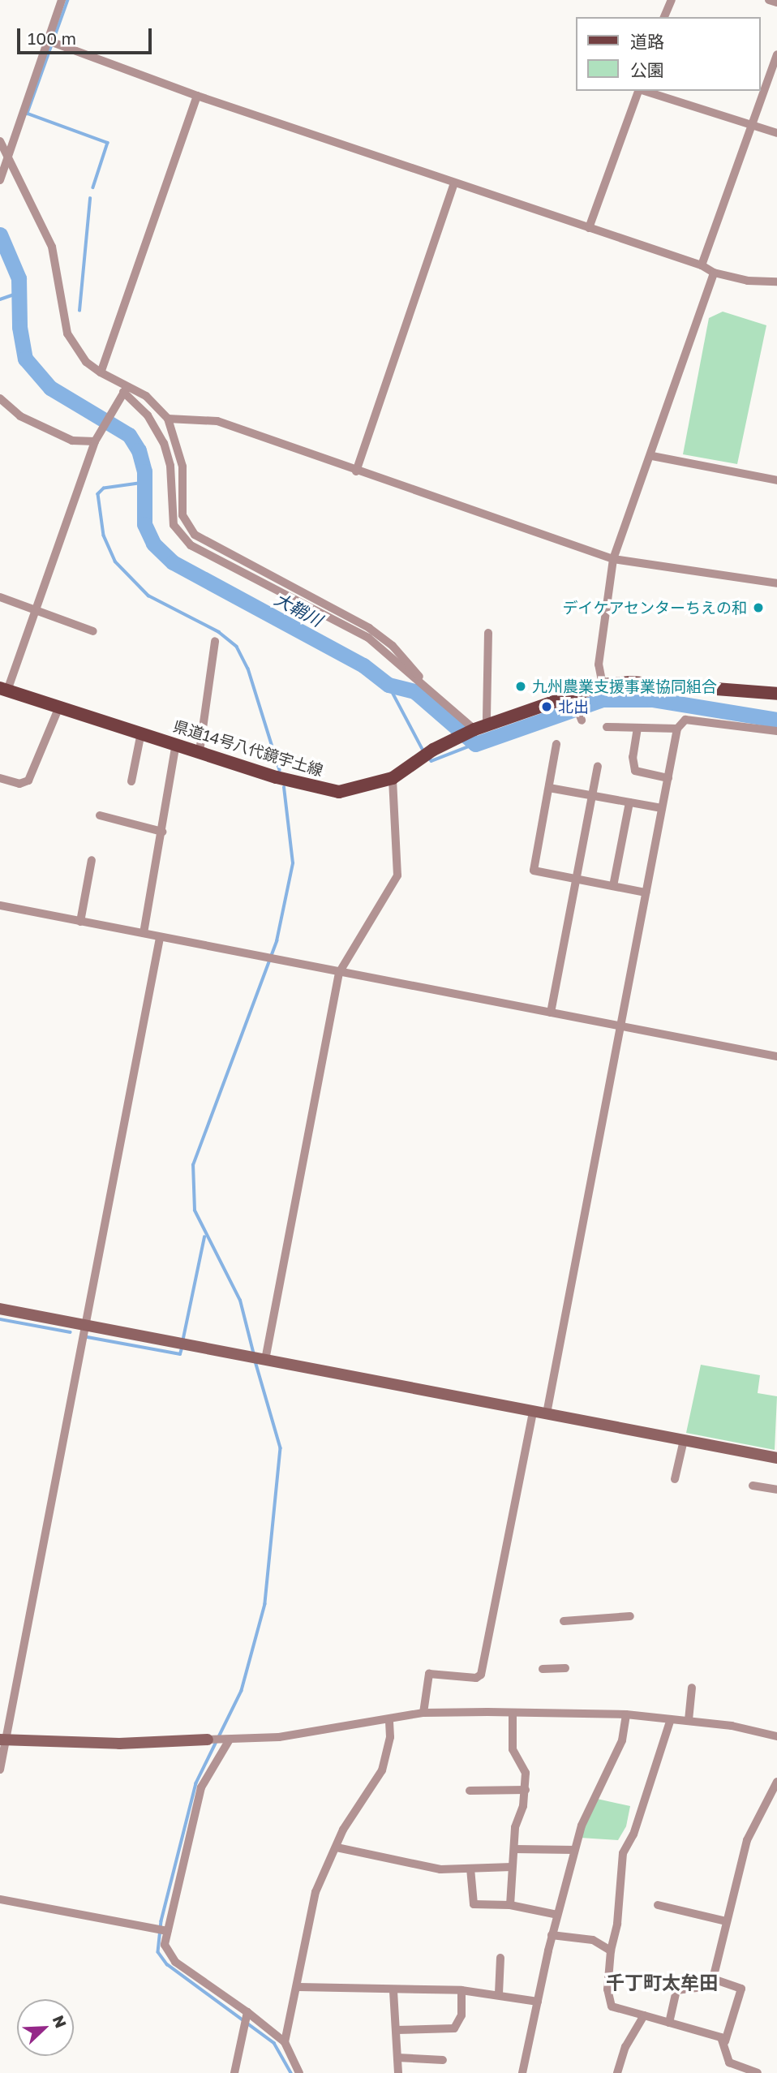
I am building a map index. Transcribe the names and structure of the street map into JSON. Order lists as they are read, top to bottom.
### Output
{
  "streets": {
    "main road": ["県道14号八代鏡宇土線"]
  },
  "districts": ["千丁町太牟田"],
  "water": ["大鞘川"],
  "places": ["デイケアセンターちえの和", "九州農業支援事業協同組合", "北出"],
  "legend": ["道路", "公園"],
  "scale_bar": "100 m",
  "north": "top right"
}
